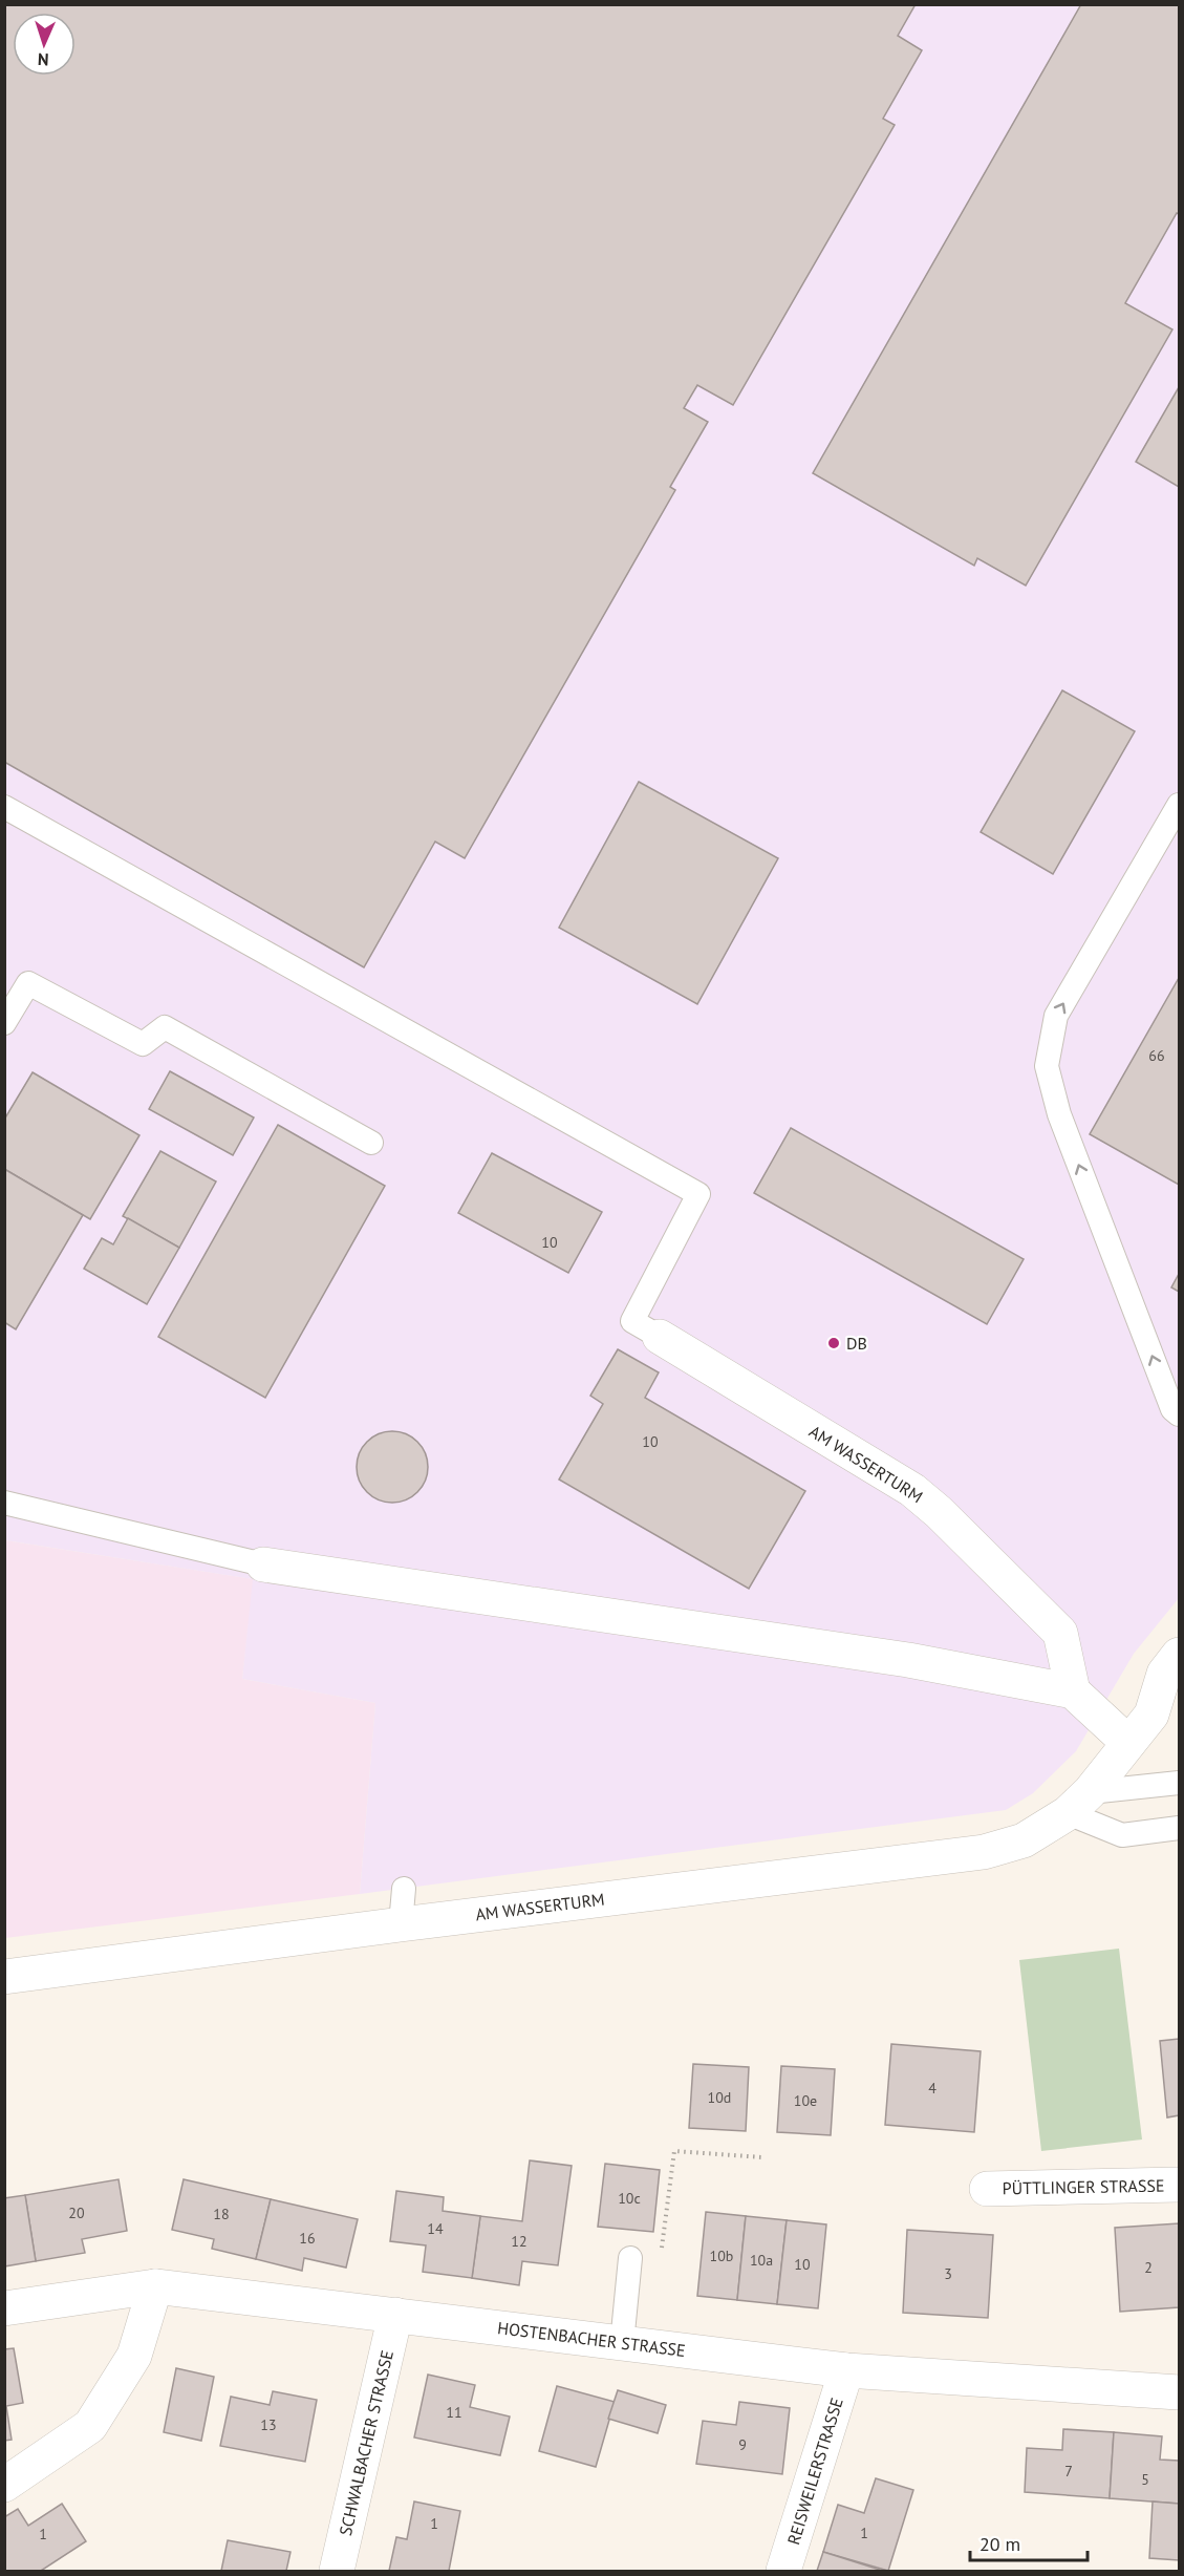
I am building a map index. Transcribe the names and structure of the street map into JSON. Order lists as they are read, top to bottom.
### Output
{
  "streets": {
    "street": [
      "AM WASSERTURM",
      "PÜTTLINGER STRASSE",
      "HOSTENBACHER STRASSE",
      "SCHWALBACHER STRASSE",
      "REISWEILERSTRASSE"
    ]
  },
  "crossings": [
    ["HOSTENBACHER STRASSE", "SCHWALBACHER STRASSE"],
    ["HOSTENBACHER STRASSE", "REISWEILERSTRASSE"]
  ],
  "places": ["DB"],
  "house_numbers": [
    "66",
    "10",
    "10",
    "4",
    "10d",
    "10e",
    "10c",
    "20",
    "18",
    "14",
    "16",
    "12",
    "10b",
    "10a",
    "10",
    "2",
    "3",
    "11",
    "13",
    "9",
    "7",
    "5",
    "1",
    "1",
    "1"
  ],
  "scale_bar": "20 m",
  "north": "bottom"
}
